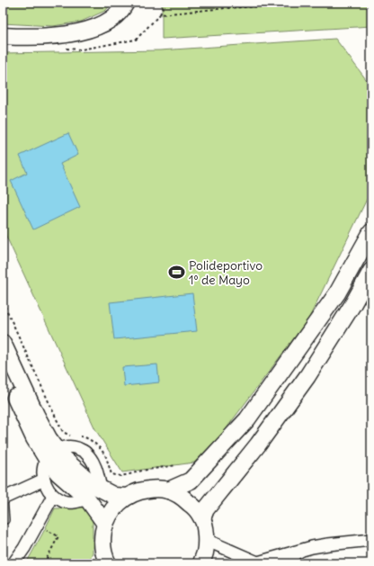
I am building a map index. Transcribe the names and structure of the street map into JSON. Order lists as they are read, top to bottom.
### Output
{
  "places": {
    "sports": ["Polideportivo 1º de Mayo"]
  }
}
